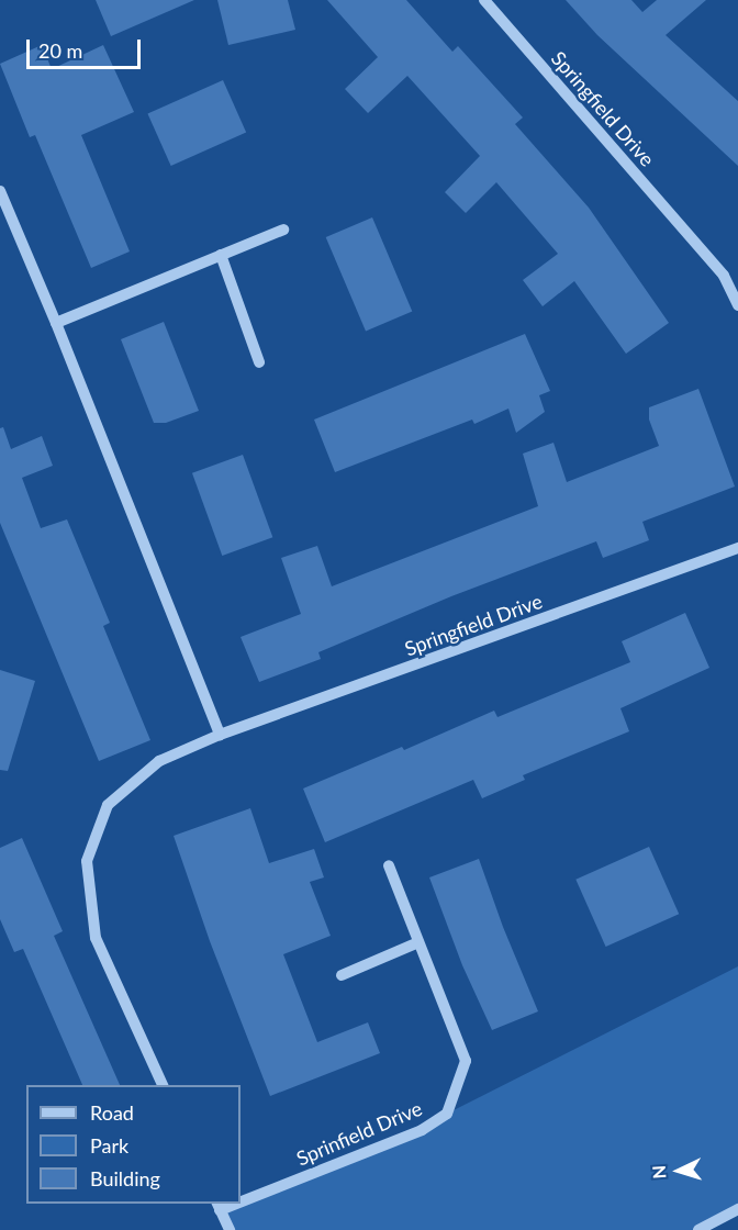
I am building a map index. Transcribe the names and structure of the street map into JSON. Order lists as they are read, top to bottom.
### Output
{
  "streets": {
    "street": ["Springfield Drive", "Sprinfield Drive"]
  },
  "legend": ["Road", "Park", "Building"],
  "scale_bar": "20 m",
  "north": "left"
}
